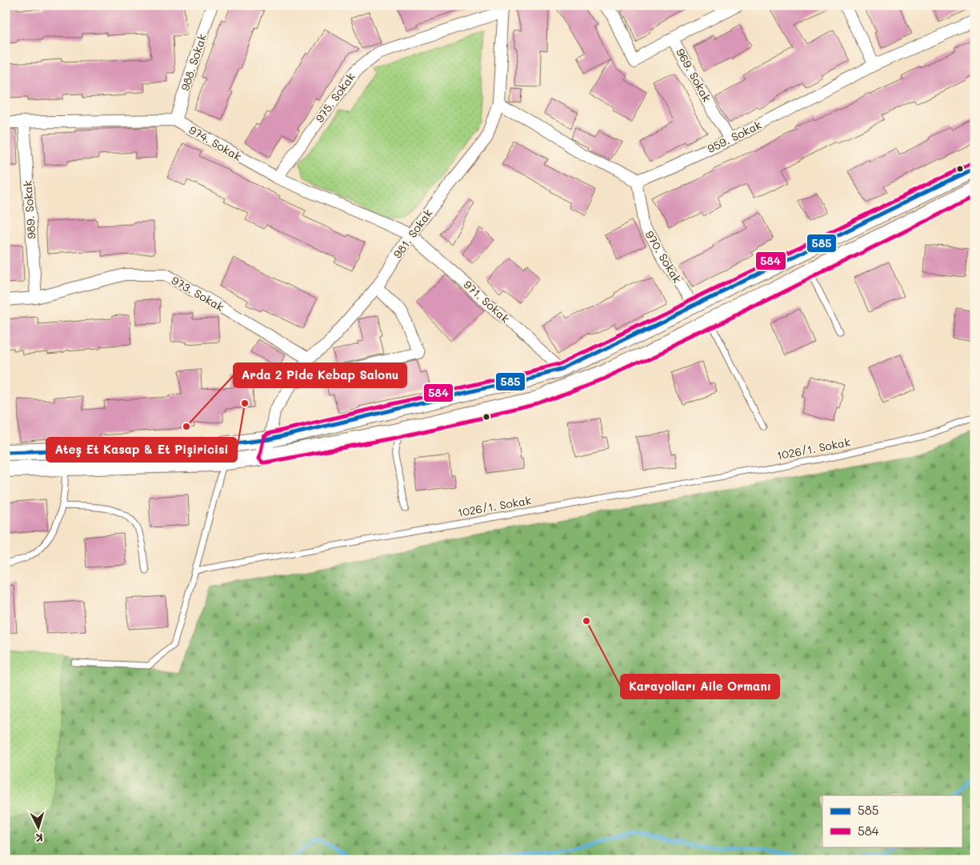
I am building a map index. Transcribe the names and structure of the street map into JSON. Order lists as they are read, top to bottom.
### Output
{
  "streets": {
    "street": [
      "988. Sokak",
      "969. Sokak",
      "975. Sokak",
      "959. Sokak",
      "974. Sokak",
      "989. Sokak",
      "981. Sokak",
      "970. Sokak",
      "973. Sokak",
      "971. Sokak"
    ],
    "lane": ["1026/1. Sokak"]
  },
  "crossings": [
    ["988. Sokak", "974. Sokak"],
    ["969. Sokak", "959. Sokak"],
    ["975. Sokak", "974. Sokak"],
    ["975. Sokak", "981. Sokak"],
    ["959. Sokak", "970. Sokak"],
    ["974. Sokak", "981. Sokak"],
    ["974. Sokak", "971. Sokak"],
    ["989. Sokak", "973. Sokak"],
    ["981. Sokak", "973. Sokak"],
    ["981. Sokak", "971. Sokak"]
  ],
  "places": ["Ateş Et Kasap & Et Pişiricisi", "Arda 2 Pide Kebap Salonu", "Karayolları Aile Ormanı"],
  "lines": ["transit line 584", "transit line 585"],
  "legend": ["585", "584"],
  "north": "bottom"
}
